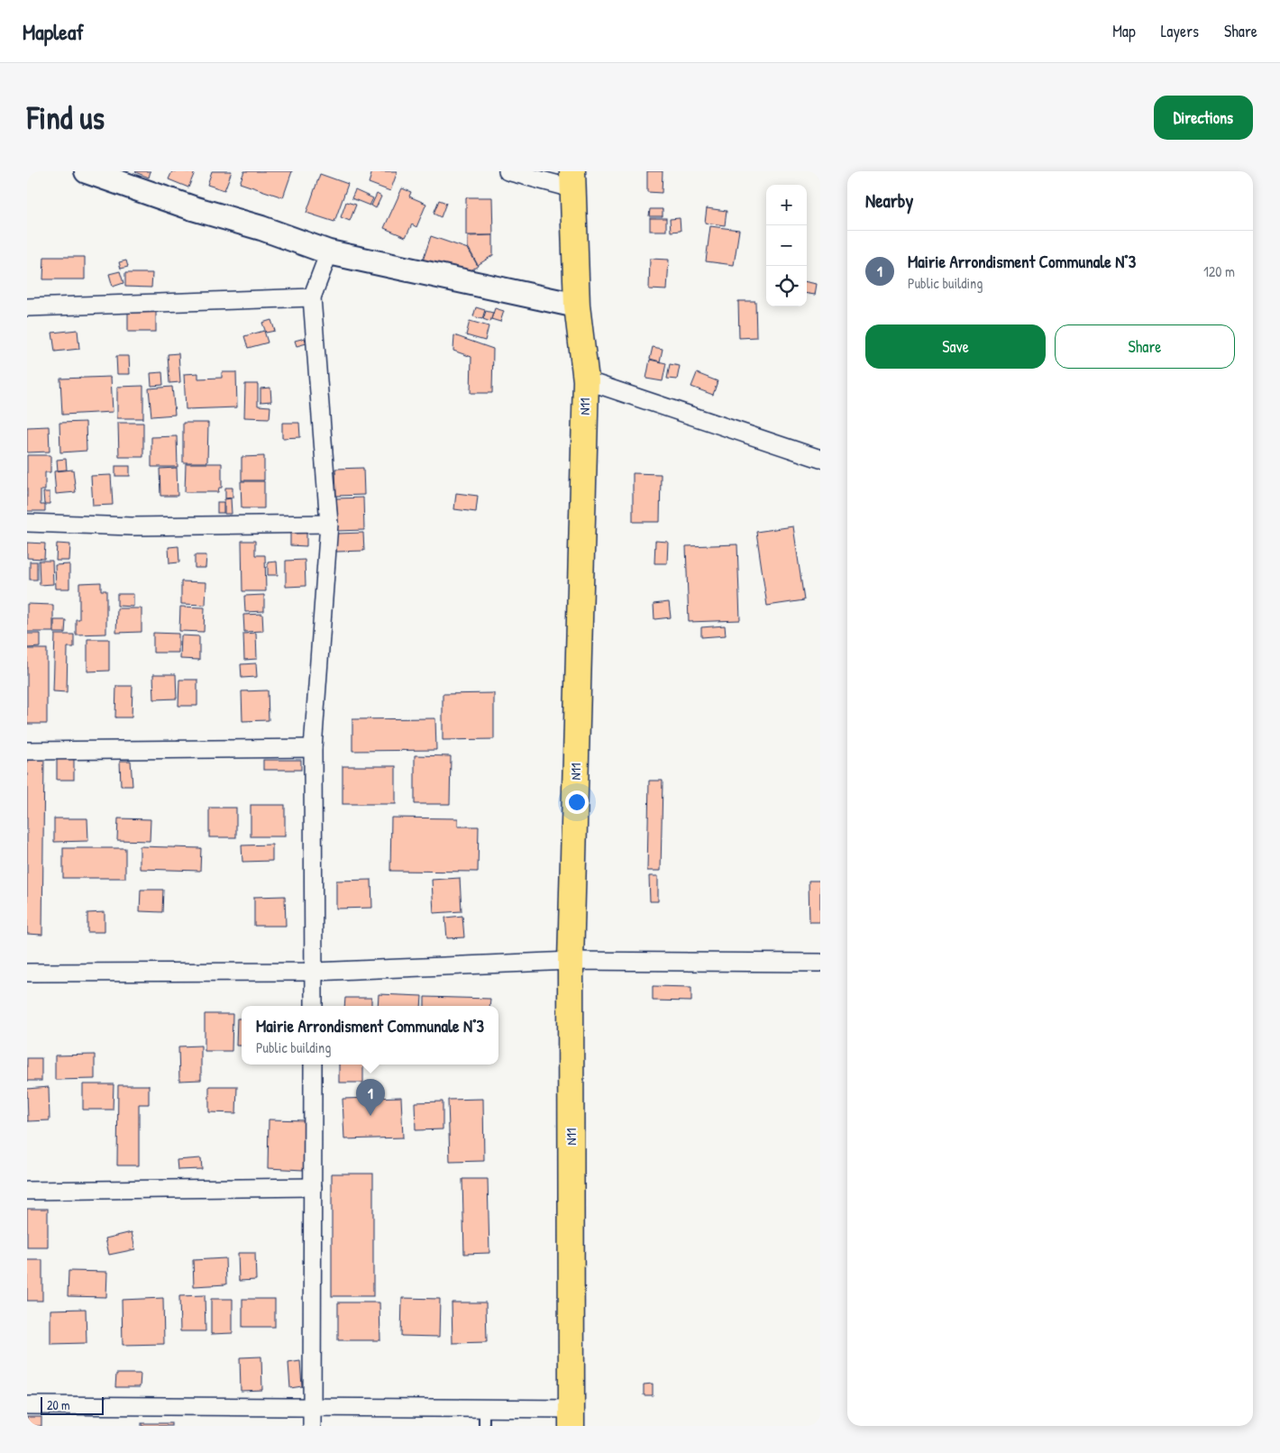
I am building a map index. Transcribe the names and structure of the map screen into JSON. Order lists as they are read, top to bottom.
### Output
{
  "streets": {
    "main road": ["N11"]
  },
  "scale_bar": "20 m",
  "page": {
    "header": "Mapleaf",
    "nav": ["Map", "Layers", "Share"],
    "buttons": [
      "Directions",
      ["Save", "Share"]
    ],
    "title": "Find us",
    "heading": "Nearby",
    "map_buttons": ["+", "−"],
    "list": [
      {
        "mark": "1",
        "name": "Mairie Arrondisment Communale N°3",
        "note": "Public building",
        "value": "120 m"
      }
    ],
    "popup": ["Mairie Arrondisment Communale N°3", "Public building"],
    "pins": "1",
    "scale": "20 m"
  }
}
